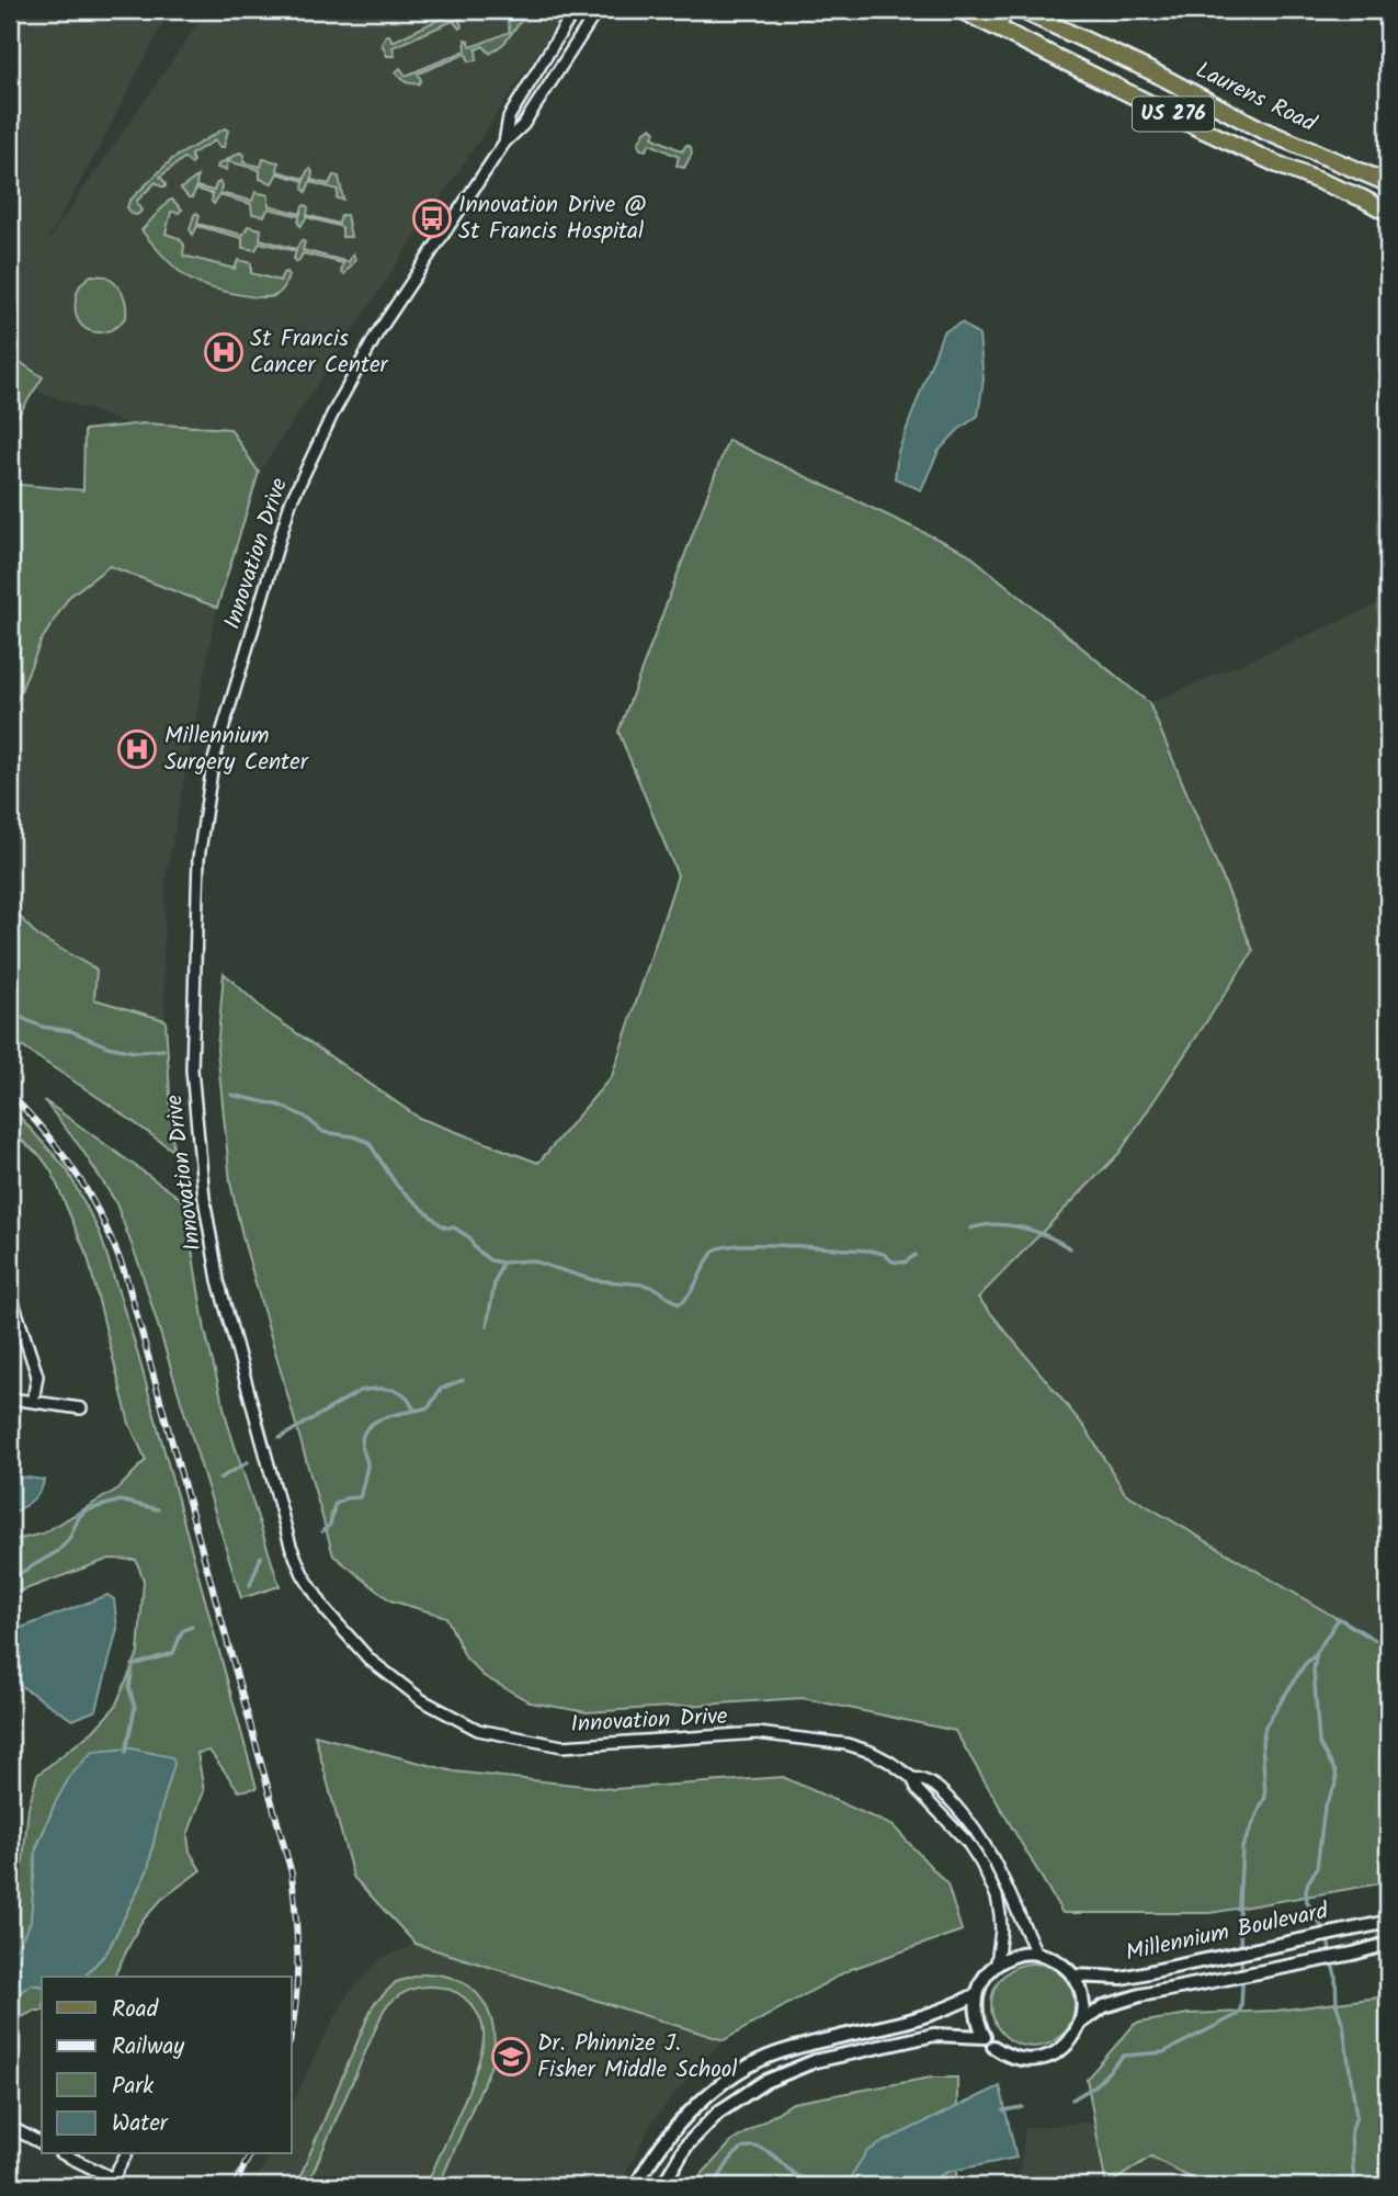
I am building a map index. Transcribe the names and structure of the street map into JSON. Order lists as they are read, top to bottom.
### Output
{
  "streets": {
    "main road": ["Laurens Road", "US 276"],
    "street": ["Innovation Drive", "Millennium Boulevard"]
  },
  "crossings": [
    ["Innovation Drive", "Millennium Boulevard"]
  ],
  "places": {
    "bus stop": ["Innovation Drive @ St Francis Hospital"],
    "hospital": ["St Francis Cancer Center", "Millennium Surgery Center"],
    "school or university": ["Dr. Phinnize J. Fisher Middle School"]
  },
  "legend": [
    "Road",
    "Railway",
    "Park",
    "Water"
  ]
}
